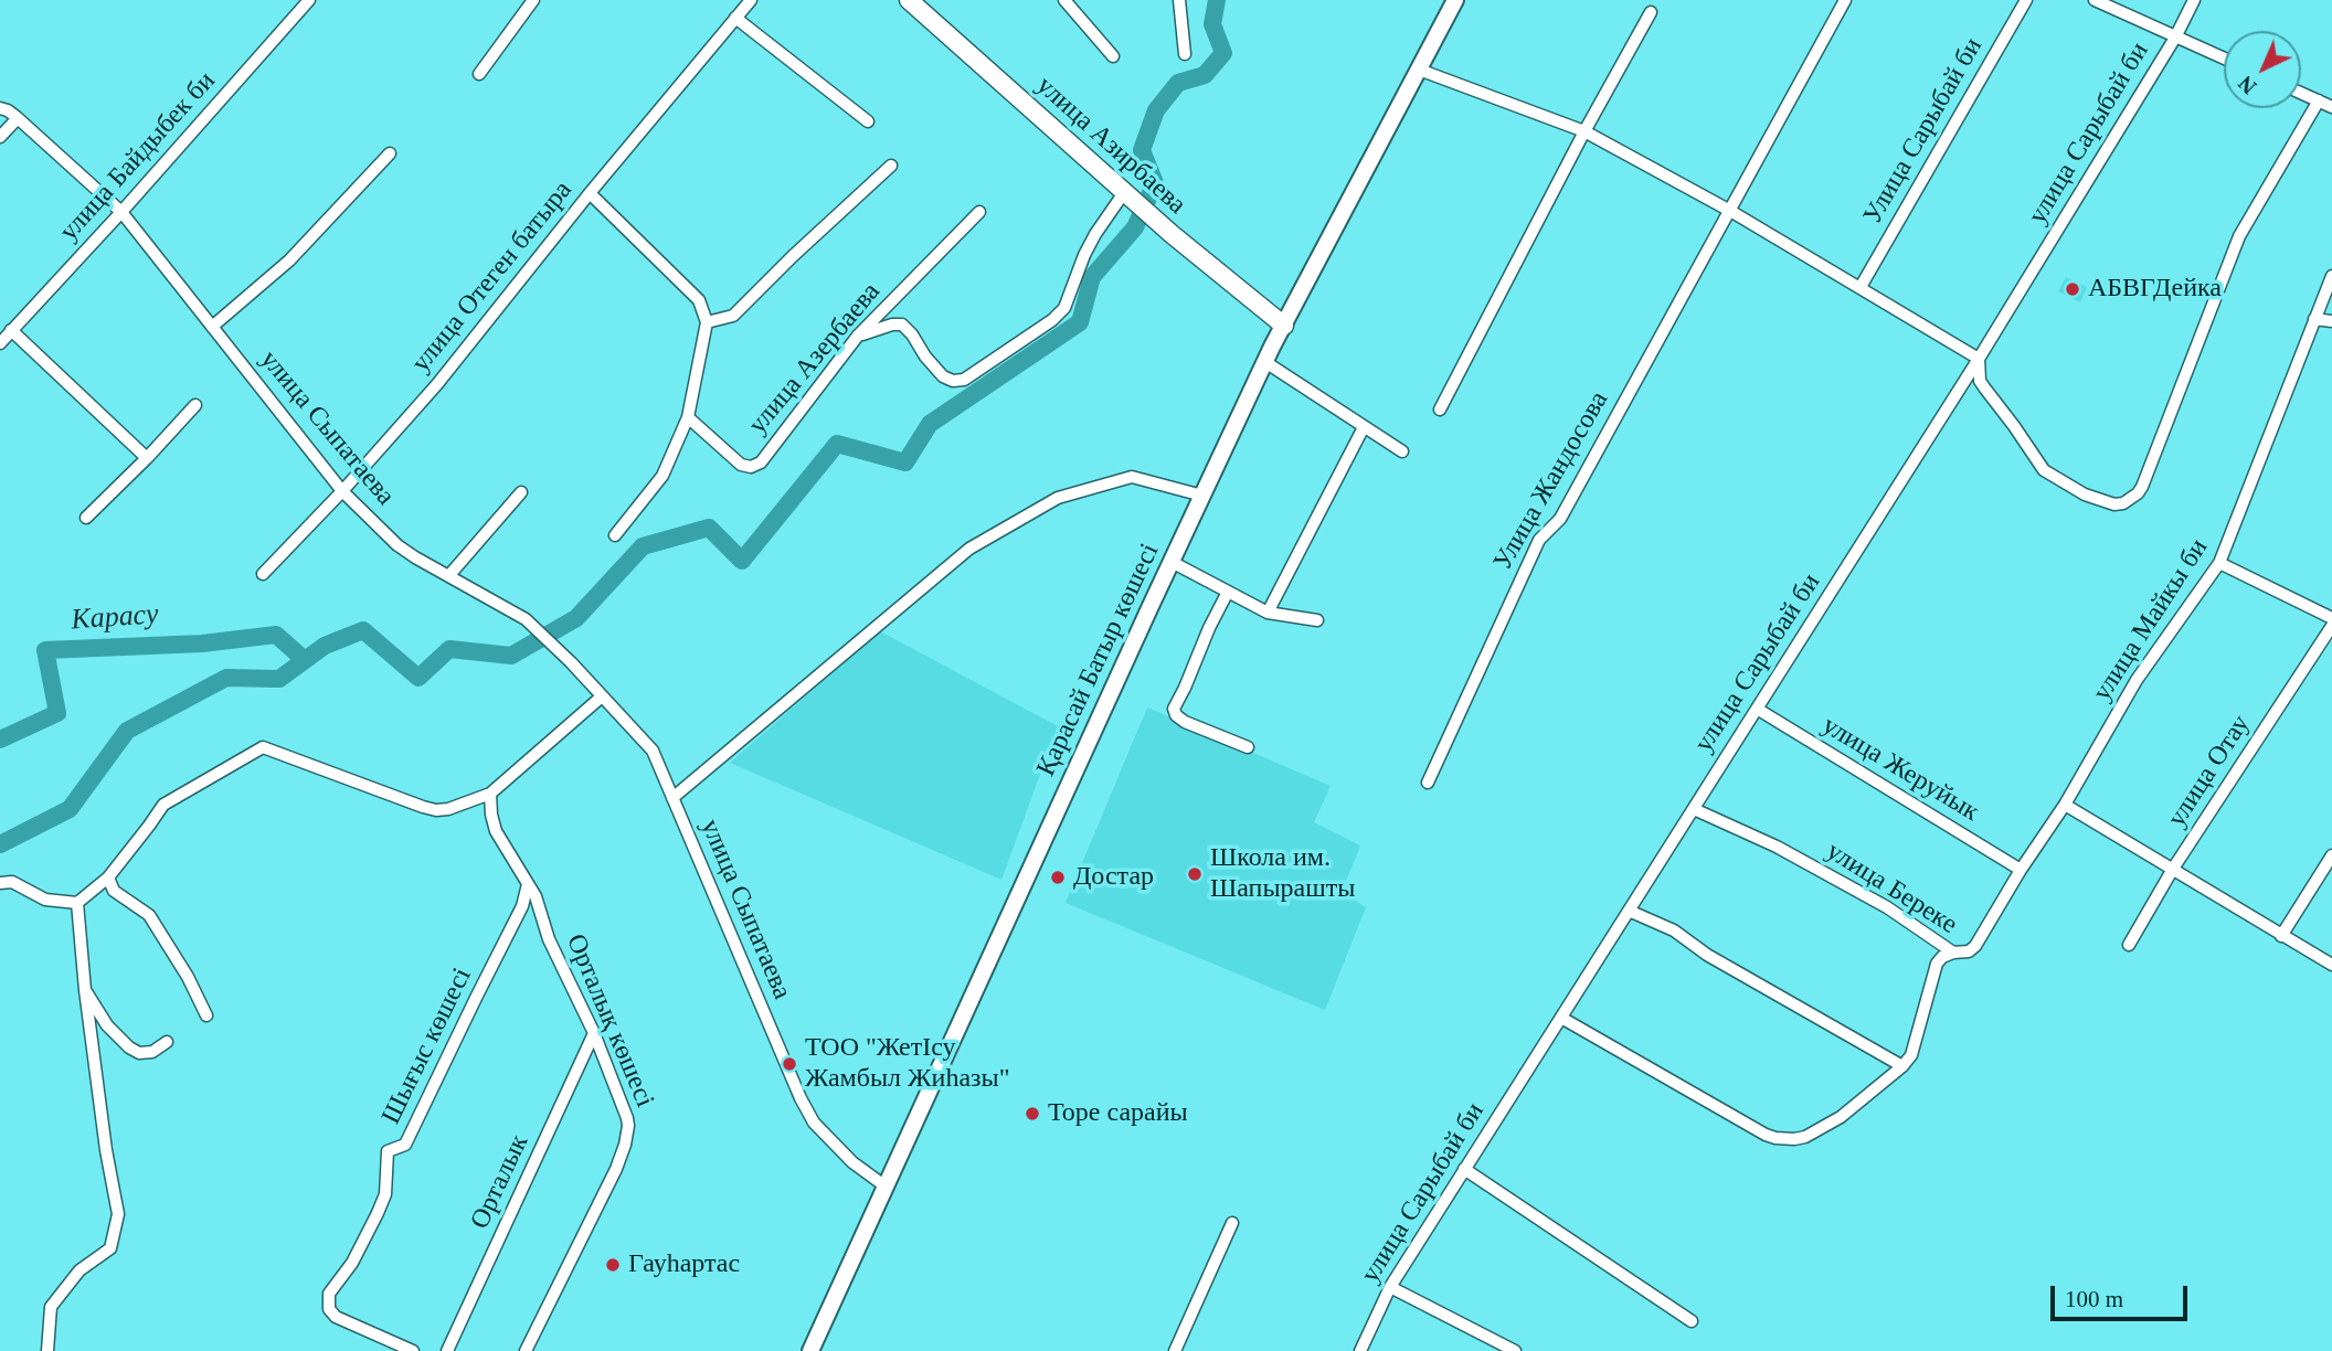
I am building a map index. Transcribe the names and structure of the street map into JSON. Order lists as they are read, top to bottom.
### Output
{
  "streets": {
    "main road": ["улица Азирбаева", "Қарасай Батыр көшесі"],
    "street": [
      "Улица Сарыбай би",
      "улица Сарыбай би",
      "улица Байдыбек би",
      "улица Отеген батыра",
      "улица Азербаева",
      "улица Сыпатаева",
      "Улица Жандосова",
      "улица Майкы би",
      "улица Жеруйык",
      "улица Отау",
      "улица Береке",
      "Орталық көшесі",
      "Шығыс көшесі",
      "Орталык"
    ]
  },
  "crossings": [
    ["улица Сарыбай би", "улица Жеруйык"],
    ["улица Сарыбай би", "улица Береке"],
    ["улица Азирбаева", "Қарасай Батыр көшесі"],
    ["улица Байдыбек би", "улица Сыпатаева"],
    ["улица Отеген батыра", "улица Сыпатаева"],
    ["улица Сыпатаева", "Қарасай Батыр көшесі"],
    ["улица Майкы би", "улица Жеруйык"],
    ["улица Майкы би", "улица Береке"],
    ["Орталық көшесі", "Шығыс көшесі"],
    ["Орталық көшесі", "Орталык"]
  ],
  "water": ["Карасу"],
  "places": [
    "АБВГДейка",
    "Школа им. Шапырашты",
    "Достар",
    "ТОО \"ЖетIсу Жамбыл Жиhазы\"",
    "Торе сарайы",
    "Гауhартас"
  ],
  "scale_bar": "100 m",
  "north": "bottom left"
}
